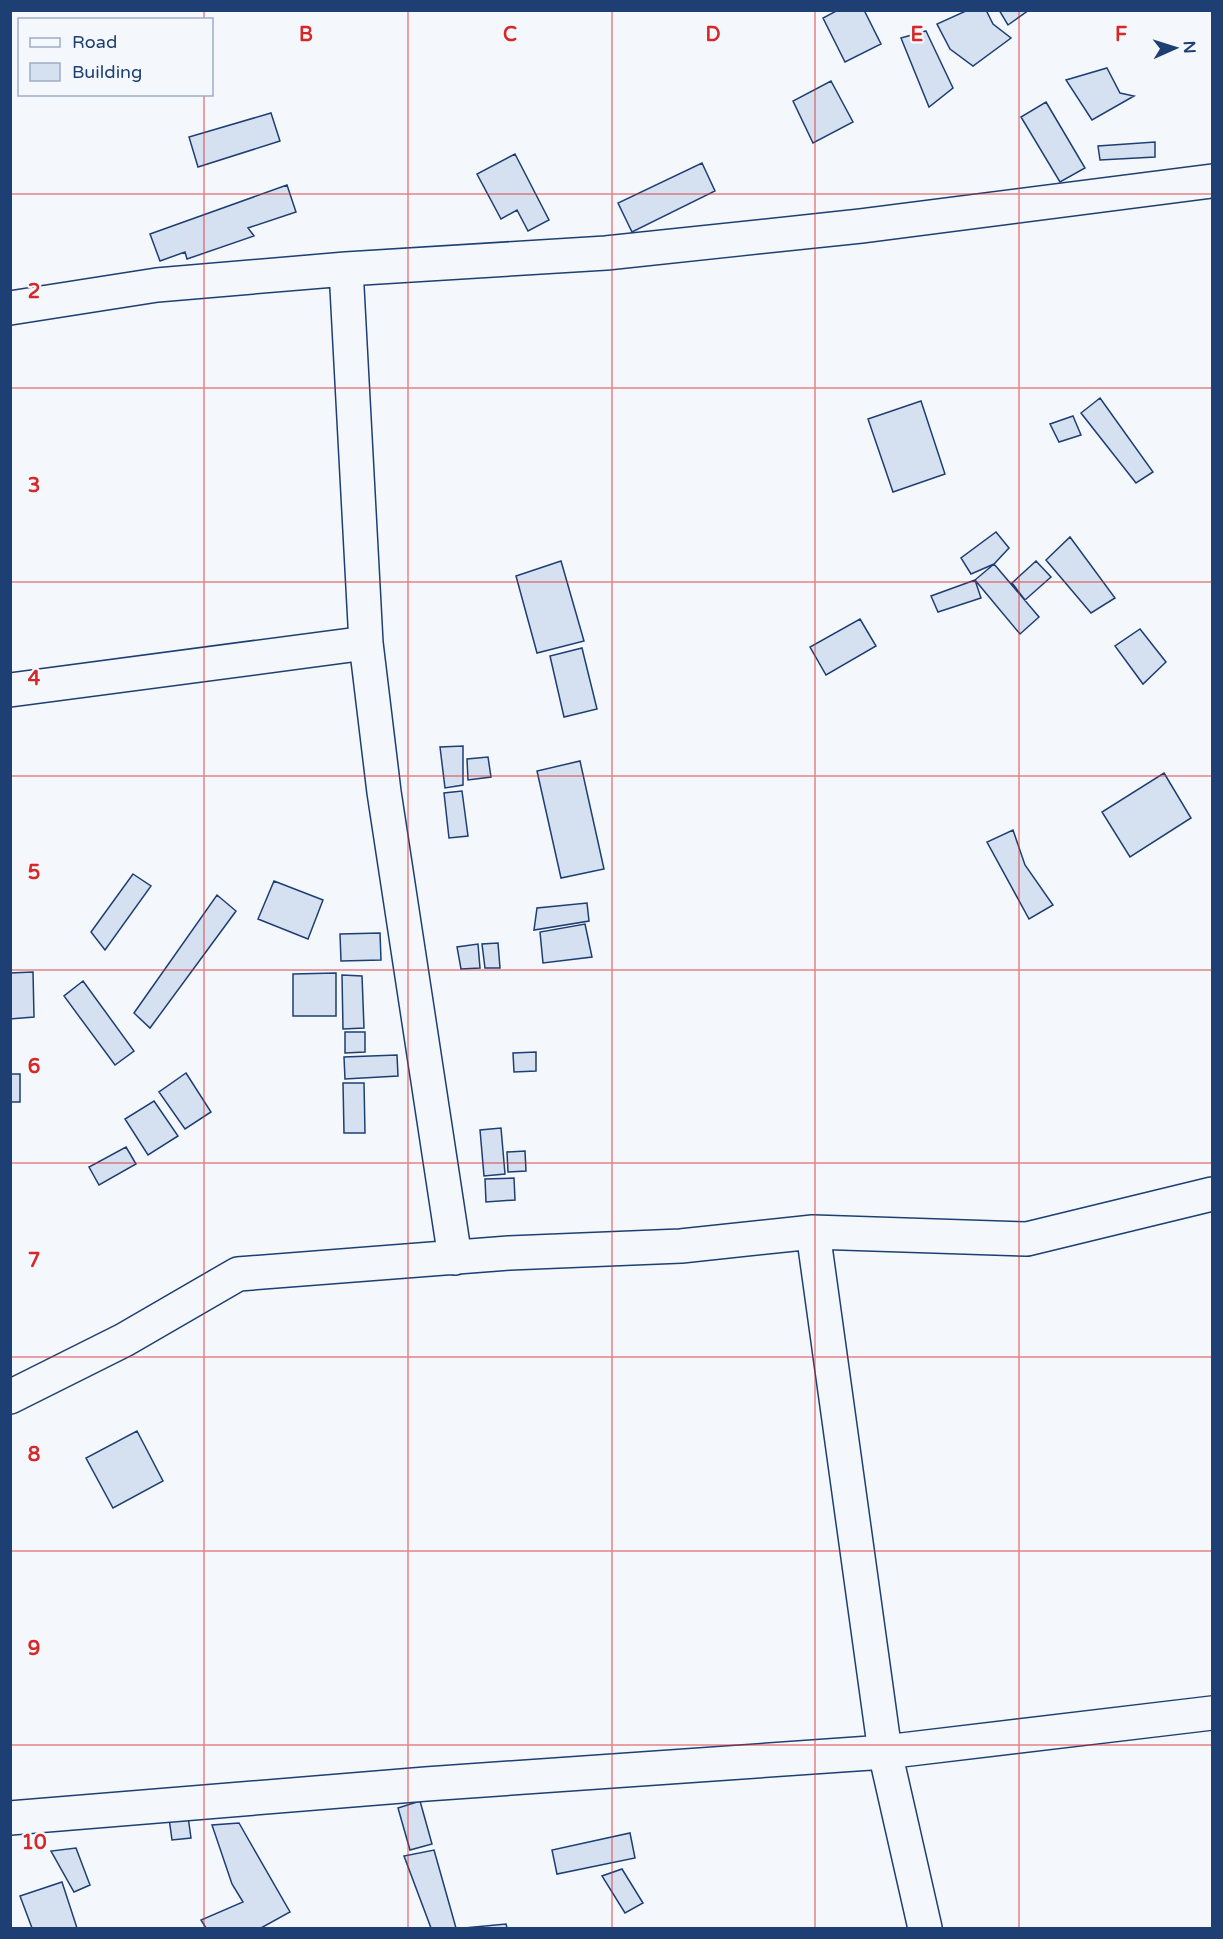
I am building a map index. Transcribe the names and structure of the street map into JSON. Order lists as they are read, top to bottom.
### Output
{
  "legend": ["Road", "Building"],
  "north": "right",
  "grid": {
    "columns": [
      "B",
      "C",
      "D",
      "E",
      "F"
    ],
    "rows": [
      "2",
      "3",
      "4",
      "5",
      "6",
      "7",
      "8",
      "9",
      "10"
    ]
  }
}
